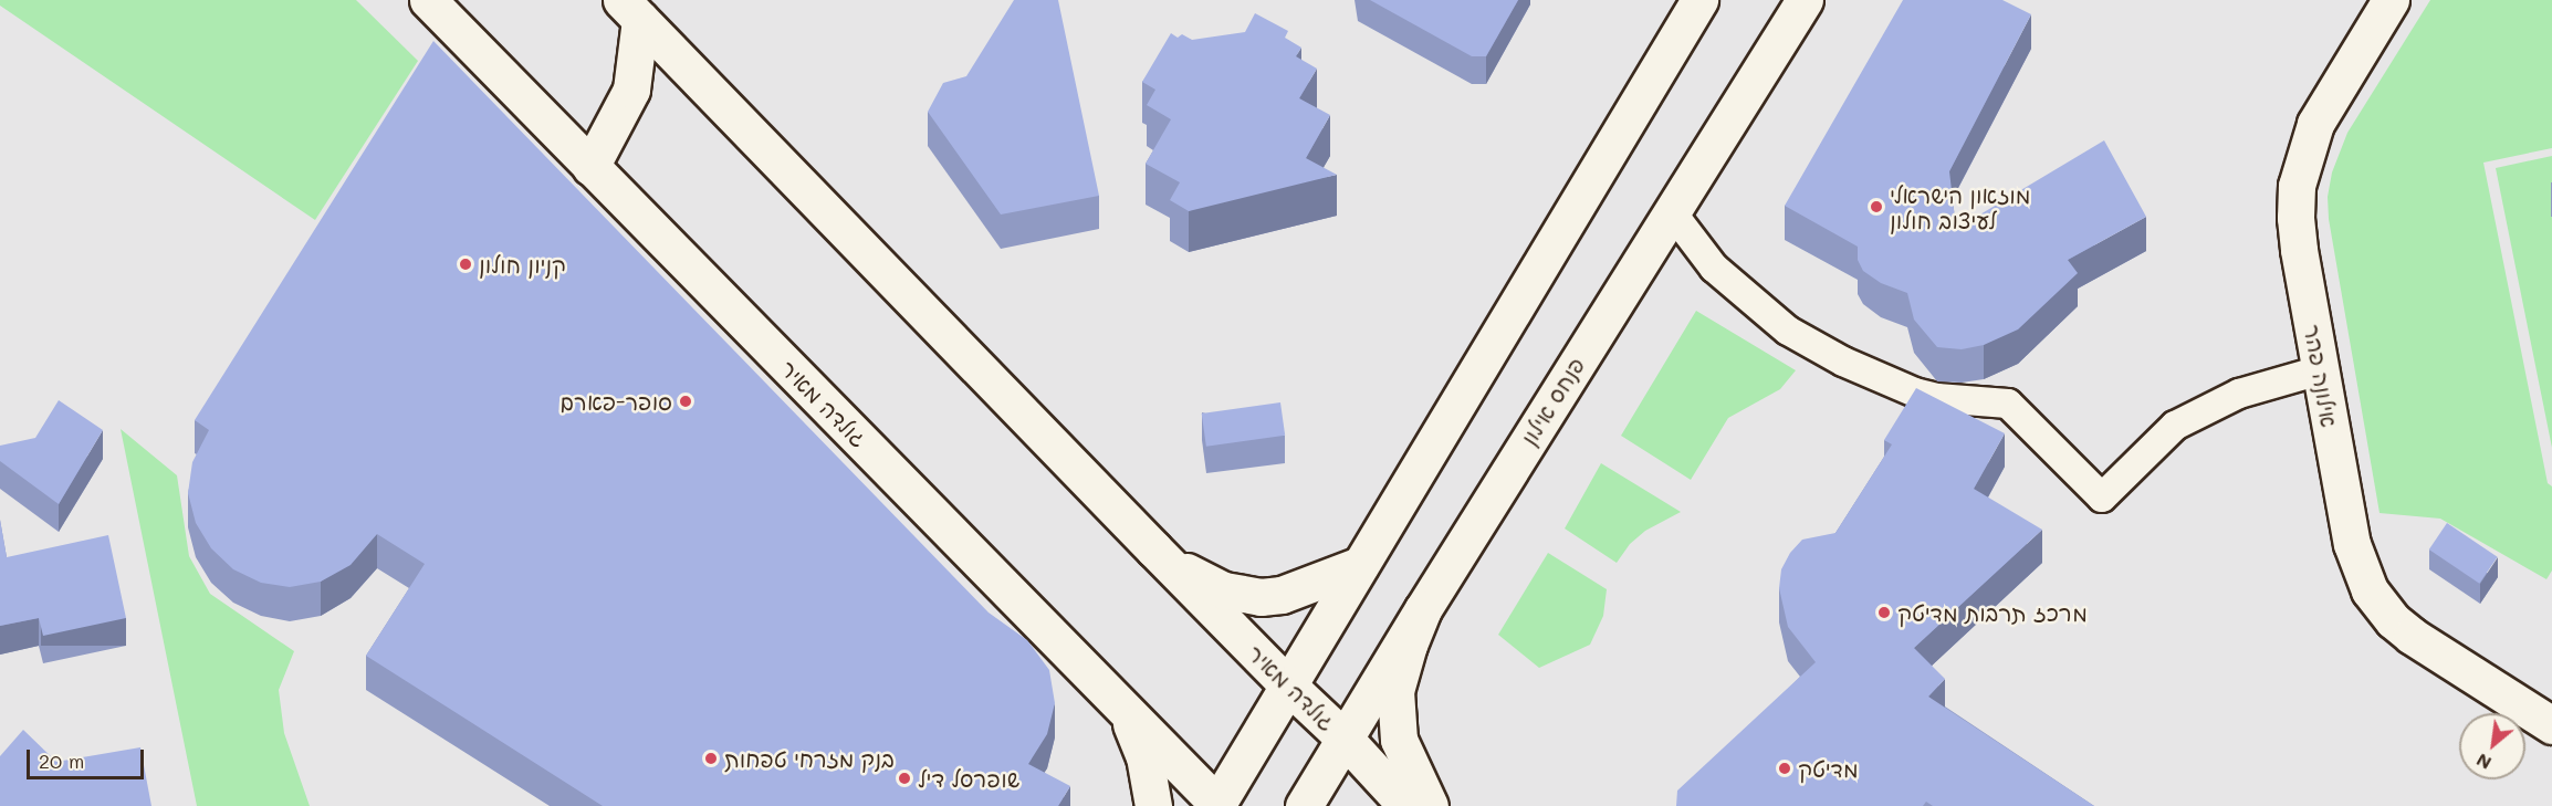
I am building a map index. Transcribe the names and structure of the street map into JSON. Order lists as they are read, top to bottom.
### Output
{
  "streets": {
    "main road": ["אילונה פהר", "פנחס אילון", "גולדה מאיר"]
  },
  "crossings": [
    ["פנחס אילון", "גולדה מאיר"]
  ],
  "places": [
    "מוזאון הישראלי לעיצוב חולון",
    "קניון חולון",
    "סופר-פארם",
    "מרכז תרבות מדיטק",
    "בנק מזרחי טפחות",
    "מדיטק",
    "שופרסל דיל"
  ],
  "scale_bar": "20 m",
  "north": "bottom left"
}
